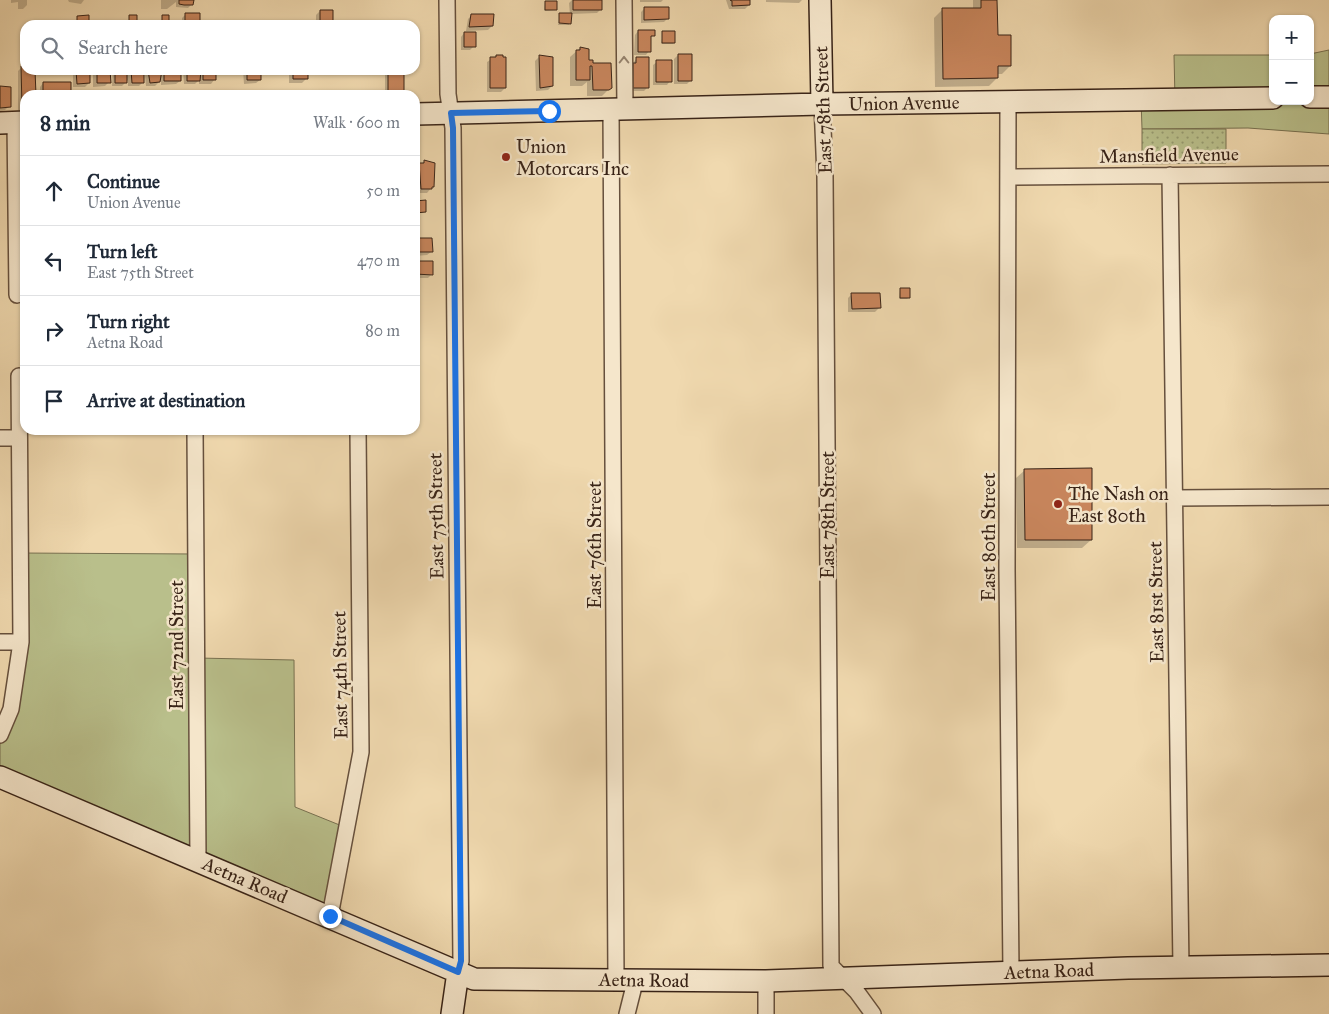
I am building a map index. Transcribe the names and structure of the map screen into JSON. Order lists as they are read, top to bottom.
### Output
{
  "streets": {
    "street": [
      "Union Avenue",
      "East 78th Street",
      "Mansfield Avenue",
      "East 75th Street",
      "East 80th Street",
      "East 76th Street",
      "East 81st Street",
      "East 72nd Street",
      "East 74th Street",
      "Aetna Road"
    ]
  },
  "crossings": [
    ["Union Avenue", "East 78th Street"],
    ["Union Avenue", "East 75th Street"],
    ["Union Avenue", "East 80th Street"],
    ["Union Avenue", "East 76th Street"],
    ["East 78th Street", "Aetna Road"],
    ["Mansfield Avenue", "East 80th Street"],
    ["Mansfield Avenue", "East 81st Street"],
    ["East 75th Street", "Aetna Road"],
    ["East 80th Street", "Aetna Road"],
    ["East 76th Street", "Aetna Road"],
    ["East 81st Street", "Aetna Road"],
    ["East 72nd Street", "Aetna Road"],
    ["East 74th Street", "Aetna Road"]
  ],
  "places": ["Union Motorcars Inc", "The Nash on East 80th"],
  "page": {
    "map_buttons": ["+", "−"],
    "search": "Search here",
    "heading": ["8 min", "Walk · 600 m"],
    "list": [
      ["Continue", "Union Avenue", "50 m"],
      ["Turn left", "East 75th Street", "470 m"],
      ["Turn right", "Aetna Road", "80 m"],
      "Arrive at destination"
    ]
  }
}
